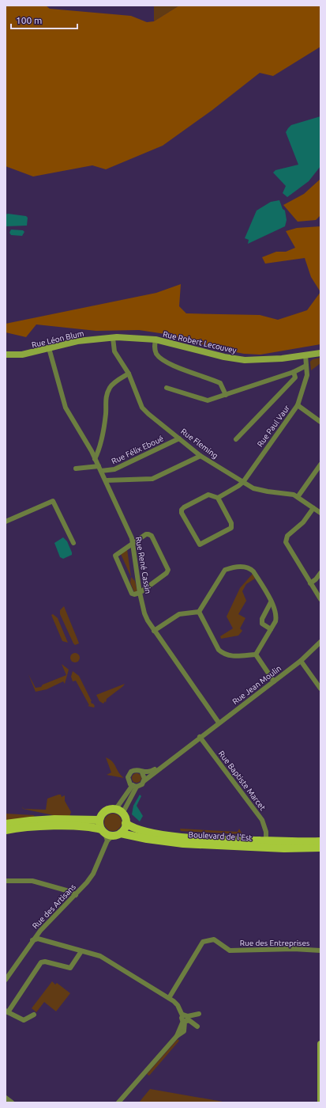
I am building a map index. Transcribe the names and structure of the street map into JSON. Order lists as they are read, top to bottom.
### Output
{
  "streets": {
    "main road": ["Boulevard de l'Est"],
    "street": [
      "Rue Léon Blum",
      "Rue Robert Lecouvey",
      "Rue Paul Vaur",
      "Rue Fleming",
      "Rue Félix Eboué",
      "Rue René Cassin",
      "Rue Jean Moulin",
      "Rue Baptiste Marcet",
      "Rue des Artisans",
      "Rue des Entreprises"
    ]
  },
  "crossings": [
    ["Rue Léon Blum", "Rue Robert Lecouvey"],
    ["Rue Léon Blum", "Rue Fleming"],
    ["Rue Léon Blum", "Rue René Cassin"],
    ["Rue Robert Lecouvey", "Rue Paul Vaur"],
    ["Rue Robert Lecouvey", "Rue Fleming"],
    ["Rue Paul Vaur", "Rue Fleming"],
    ["Rue Fleming", "Rue Félix Eboué"],
    ["Rue Félix Eboué", "Rue René Cassin"],
    ["Rue René Cassin", "Rue Jean Moulin"],
    ["Rue Jean Moulin", "Rue Baptiste Marcet"],
    ["Rue Jean Moulin", "Boulevard de l'Est"],
    ["Rue Jean Moulin", "Rue des Artisans"],
    ["Rue Baptiste Marcet", "Boulevard de l'Est"],
    ["Boulevard de l'Est", "Rue des Artisans"]
  ],
  "scale_bar": "100 m"
}
